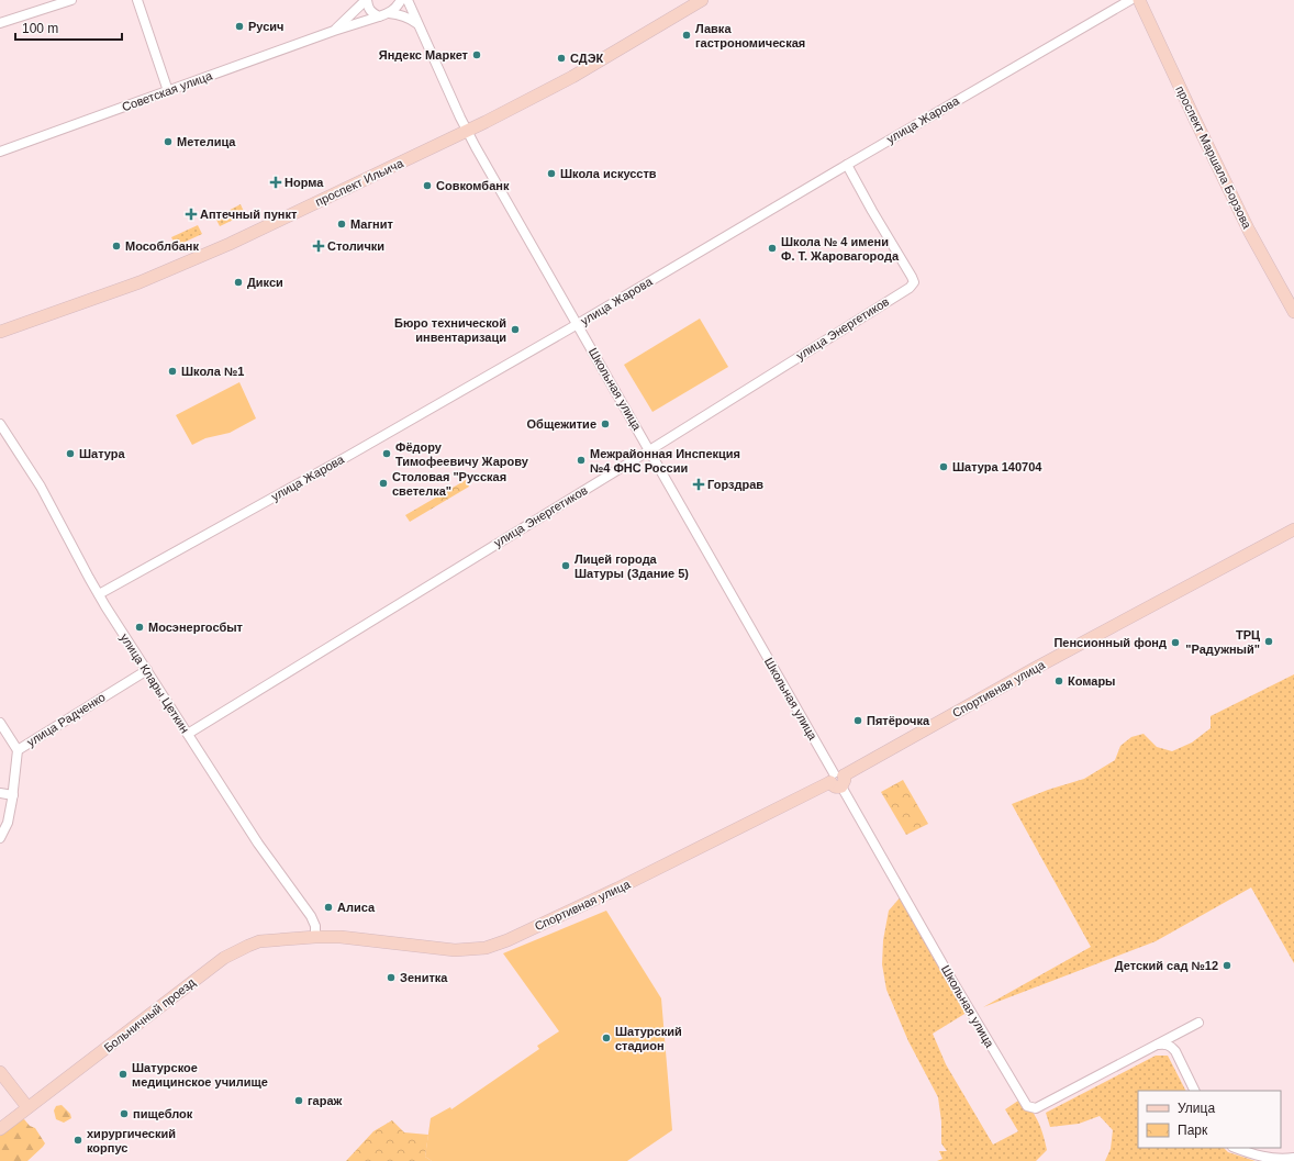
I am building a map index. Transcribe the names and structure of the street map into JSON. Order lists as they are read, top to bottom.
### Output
{
  "streets": {
    "street": [
      "Советская улица",
      "улица Жарова",
      "проспект Маршала Борзова",
      "проспект Ильича",
      "улица Энергетиков",
      "Школьная улица",
      "улица Клары Цеткин",
      "Спортивная улица",
      "улица Радченко",
      "Больничный проезд"
    ]
  },
  "crossings": [
    ["улица Жарова", "улица Энергетиков"],
    ["улица Жарова", "Школьная улица"],
    ["улица Жарова", "улица Клары Цеткин"],
    ["проспект Ильича", "Школьная улица"],
    ["улица Энергетиков", "Школьная улица"],
    ["улица Энергетиков", "улица Клары Цеткин"],
    ["Школьная улица", "Спортивная улица"],
    ["улица Клары Цеткин", "Спортивная улица"],
    ["улица Клары Цеткин", "улица Радченко"],
    ["улица Клары Цеткин", "Больничный проезд"],
    ["Спортивная улица", "Больничный проезд"]
  ],
  "places": {
    "other": [
      "Русич",
      "Лавка гастрономическая",
      "Яндекс Маркет",
      "СДЭК",
      "Метелица",
      "Школа искусств",
      "Совкомбанк",
      "Магнит",
      "Мособлбанк",
      "Школа № 4 имени Ф. Т. Жаровагорода",
      "Дикси",
      "Бюро технической инвентаризаци",
      "Школа №1",
      "Общежитие",
      "Шатура",
      "Фёдору Тимофеевичу Жарову",
      "Межрайонная Инспекция №4 ФНС России",
      "Шатура 140704",
      "Столовая \"Русская светелка\"",
      "Лицей города Шатуры (Здание 5)",
      "Мосэнергосбыт",
      "ТРЦ \"Радужный\"",
      "Пенсионный фонд",
      "Комары",
      "Пятёрочка",
      "Алиса",
      "Детский сад №12",
      "Зенитка",
      "Шатурский стадион",
      "Шатурское медицинское училище",
      "гараж",
      "пищеблок",
      "хирургический корпус"
    ],
    "health": [
      "Норма",
      "Аптечный пункт",
      "Столички",
      "Горздрав"
    ]
  },
  "legend": ["Улица", "Парк"],
  "scale_bar": "100 m"
}
